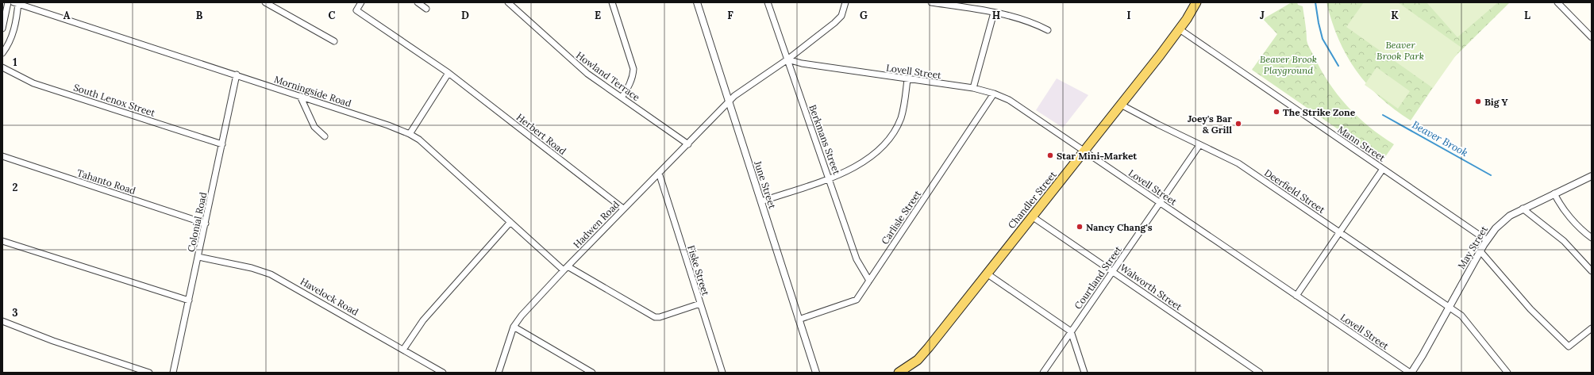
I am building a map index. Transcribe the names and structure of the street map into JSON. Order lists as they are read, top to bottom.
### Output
{
  "streets": {
    "main road": ["Chandler Street"],
    "street": [
      "Lovell Street",
      "Howland Terrace",
      "Morningside Road",
      "South Lenox Street",
      "Herbert Road",
      "Berkmans Street",
      "Mann Street",
      "Tahanto Road",
      "June Street",
      "Deerfield Street",
      "Carlisle Street",
      "Colonial Road",
      "Hadwen Road",
      "May Street",
      "Fiske Street",
      "Courtland Street",
      "Walworth Street",
      "Havelock Road"
    ]
  },
  "crossings": [
    ["Lovell Street", "Berkmans Street"],
    ["Lovell Street", "Chandler Street"],
    ["Lovell Street", "Carlisle Street"],
    ["Lovell Street", "Hadwen Road"],
    ["Lovell Street", "May Street"],
    ["Lovell Street", "Courtland Street"],
    ["Howland Terrace", "Hadwen Road"],
    ["Morningside Road", "Colonial Road"],
    ["Morningside Road", "Hadwen Road"],
    ["Morningside Road", "Fiske Street"],
    ["South Lenox Street", "Colonial Road"],
    ["Herbert Road", "Hadwen Road"],
    ["Berkmans Street", "Carlisle Street"],
    ["Berkmans Street", "Hadwen Road"],
    ["Mann Street", "Chandler Street"],
    ["Mann Street", "May Street"],
    ["Tahanto Road", "Colonial Road"],
    ["June Street", "Carlisle Street"],
    ["June Street", "Hadwen Road"],
    ["Deerfield Street", "Chandler Street"],
    ["Deerfield Street", "May Street"],
    ["Deerfield Street", "Courtland Street"],
    ["Chandler Street", "Walworth Street"],
    ["Colonial Road", "Havelock Road"],
    ["Hadwen Road", "Fiske Street"],
    ["Courtland Street", "Walworth Street"]
  ],
  "water": ["Beaver Brook"],
  "parks": ["Beaver Brook Park", "Beaver Brook Playground"],
  "places": [
    "Big Y",
    "The Strike Zone",
    "Joey's Bar & Grill",
    "Star Mini-Market",
    "Nancy Chang's"
  ],
  "grid": {
    "columns": [
      "A",
      "B",
      "C",
      "D",
      "E",
      "F",
      "G",
      "H",
      "I",
      "J",
      "K",
      "L"
    ],
    "rows": ["1", "2", "3"]
  }
}
